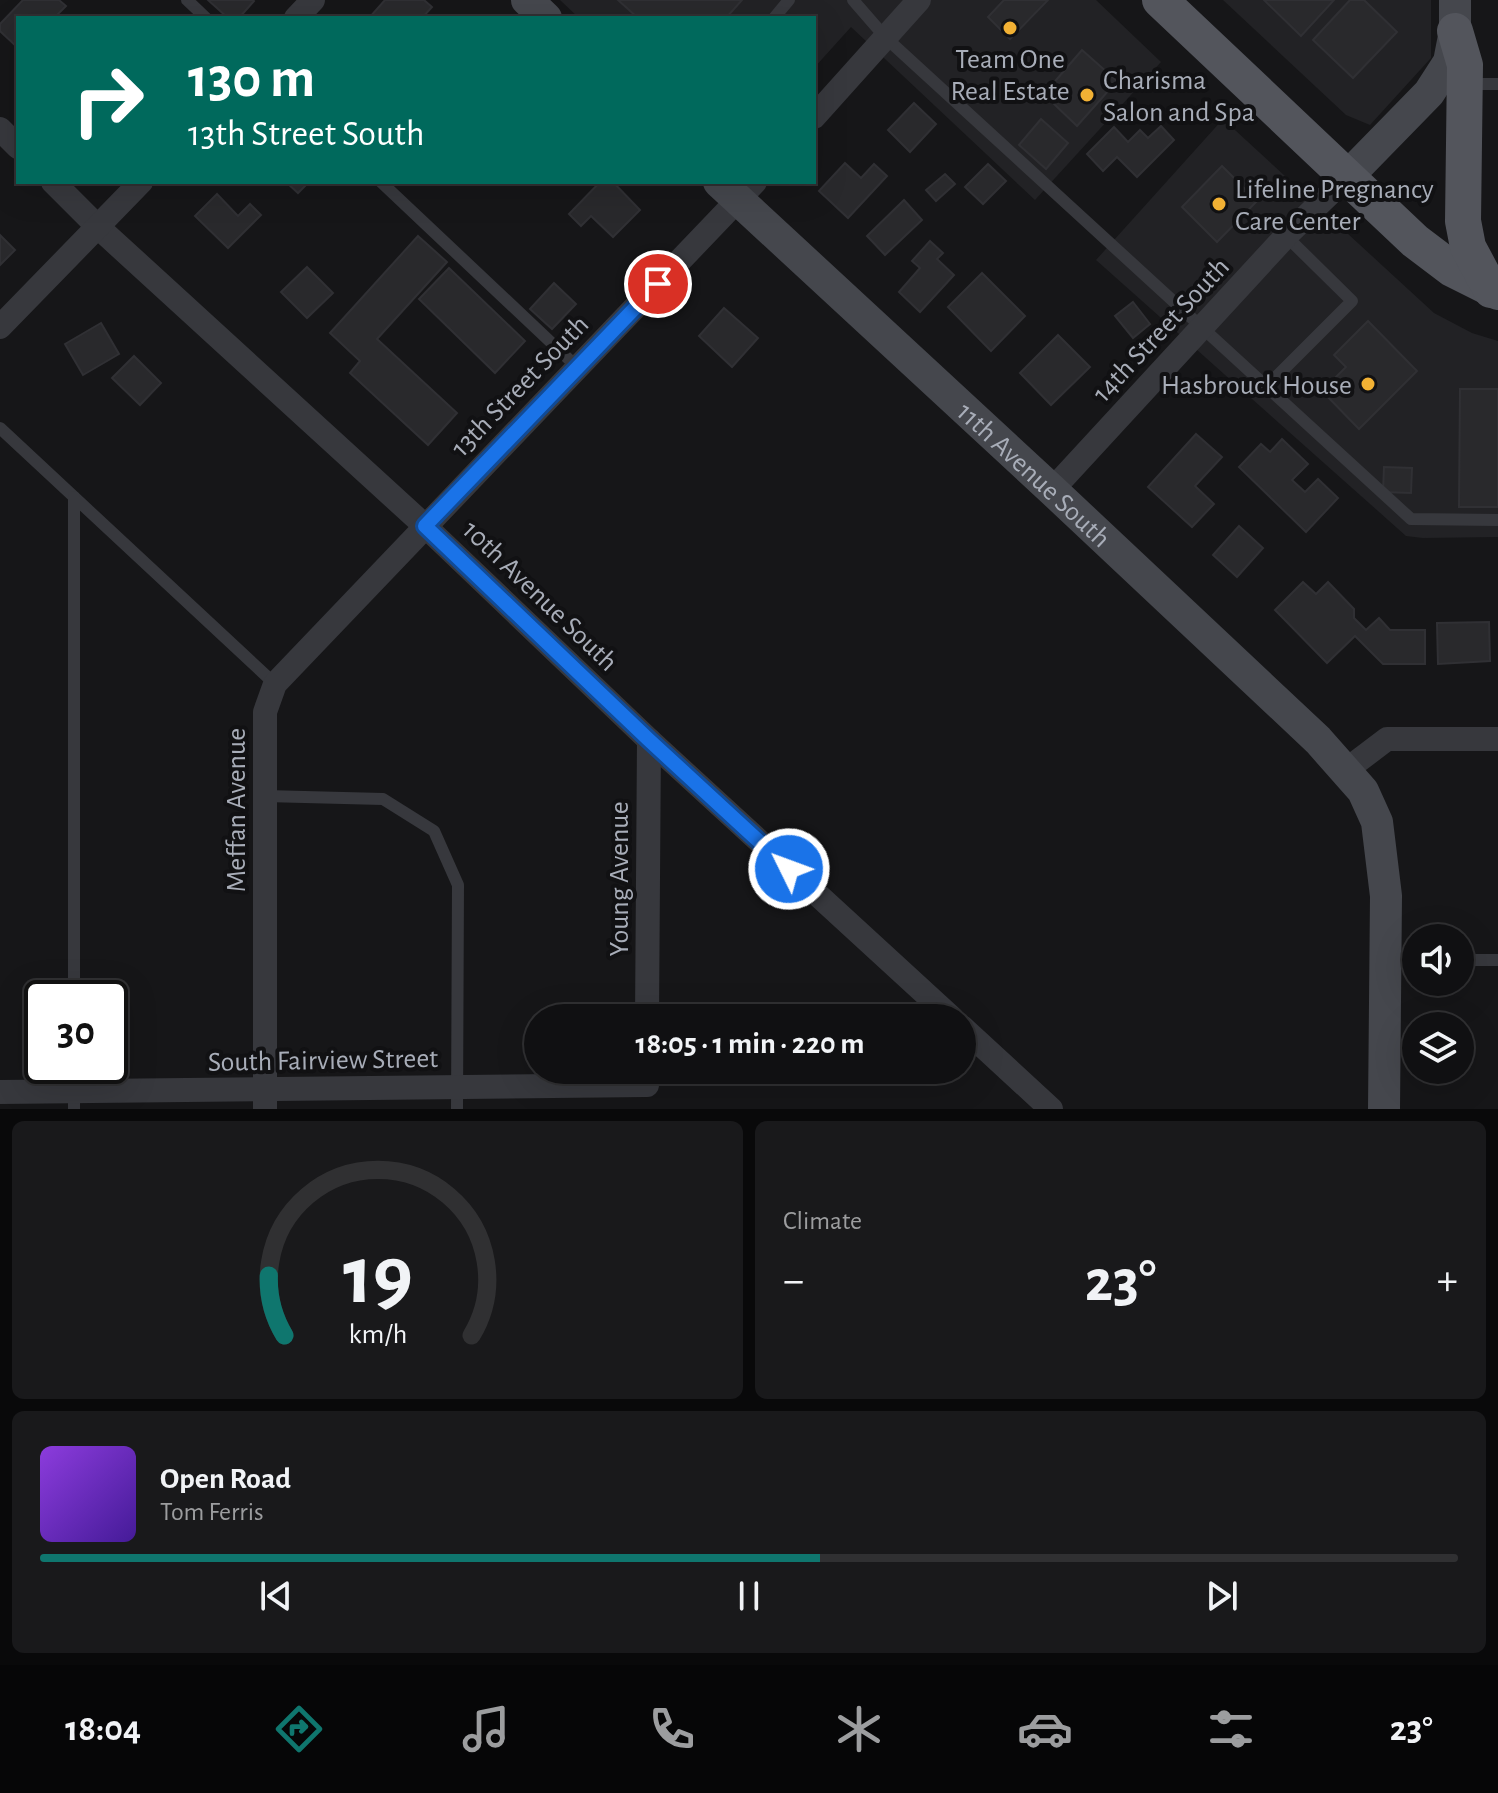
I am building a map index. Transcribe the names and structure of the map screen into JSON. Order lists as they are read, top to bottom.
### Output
{
  "streets": {
    "street": [
      "14th Street South",
      "13th Street South",
      "11th Avenue South",
      "10th Avenue South",
      "Meffan Avenue",
      "Young Avenue",
      "South Fairview Street"
    ]
  },
  "crossings": [
    ["14th Street South", "11th Avenue South"],
    ["13th Street South", "11th Avenue South"],
    ["13th Street South", "10th Avenue South"],
    ["13th Street South", "Meffan Avenue"],
    ["10th Avenue South", "Meffan Avenue"],
    ["10th Avenue South", "Young Avenue"],
    ["Meffan Avenue", "South Fairview Street"]
  ],
  "places": [
    "Team One Real Estate",
    "Charisma Salon and Spa",
    "Lifeline Pregnancy Care Center",
    "Hasbrouck House"
  ],
  "page": {
    "turn": ["130 m", "13th Street South"],
    "limit": "30",
    "trip": "18:05 · 1 min · 220 m",
    "tile": "Climate",
    "heat": ["−", "23°", "+"],
    "song": ["Open Road", "Tom Ferris"],
    "tabs": ["18:04", "23°"],
    "gauge": ["19", "km/h"]
  }
}
